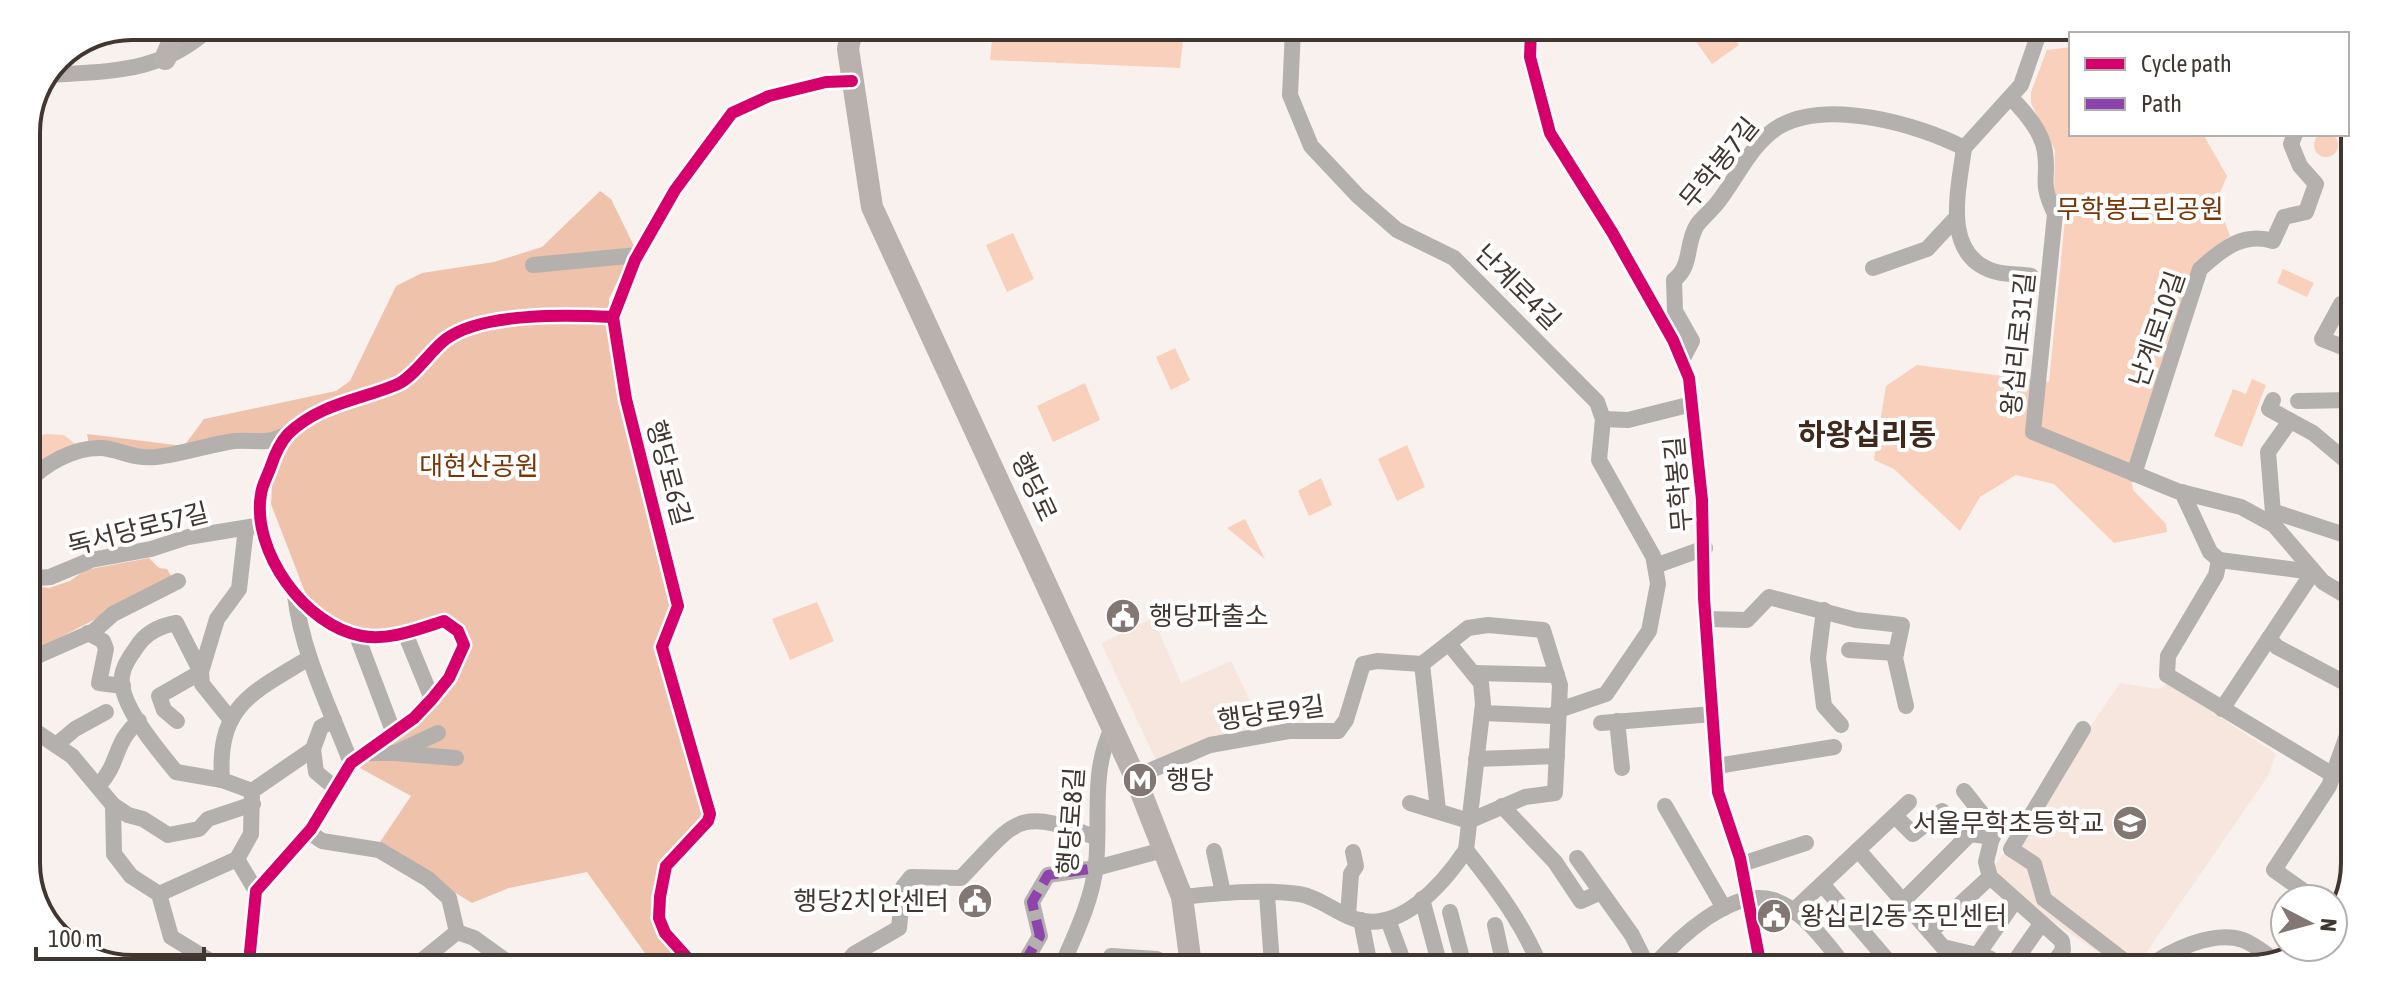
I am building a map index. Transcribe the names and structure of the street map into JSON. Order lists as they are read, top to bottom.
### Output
{
  "streets": {
    "main road": ["행당로"],
    "street": [
      "무학봉7길",
      "난계로4길",
      "난계로10길",
      "왕십리로31길",
      "행당로6길",
      "무학봉길",
      "독서당로57길",
      "행당로9길",
      "행당로8길"
    ]
  },
  "crossings": [
    ["무학봉7길", "무학봉길"],
    ["난계로10길", "왕십리로31길"],
    ["행당로", "행당로9길"],
    ["행당로", "행당로8길"]
  ],
  "districts": ["하왕십리동"],
  "parks": ["무학봉근린공원", "대현산공원"],
  "places": {
    "public building": ["행당파출소", "행당2치안센터", "왕십리2동 주민센터"],
    "metro station": ["행당"],
    "school or university": ["서울무학초등학교"]
  },
  "legend": ["Cycle path", "Path"],
  "scale_bar": "100 m",
  "north": "right"
}
